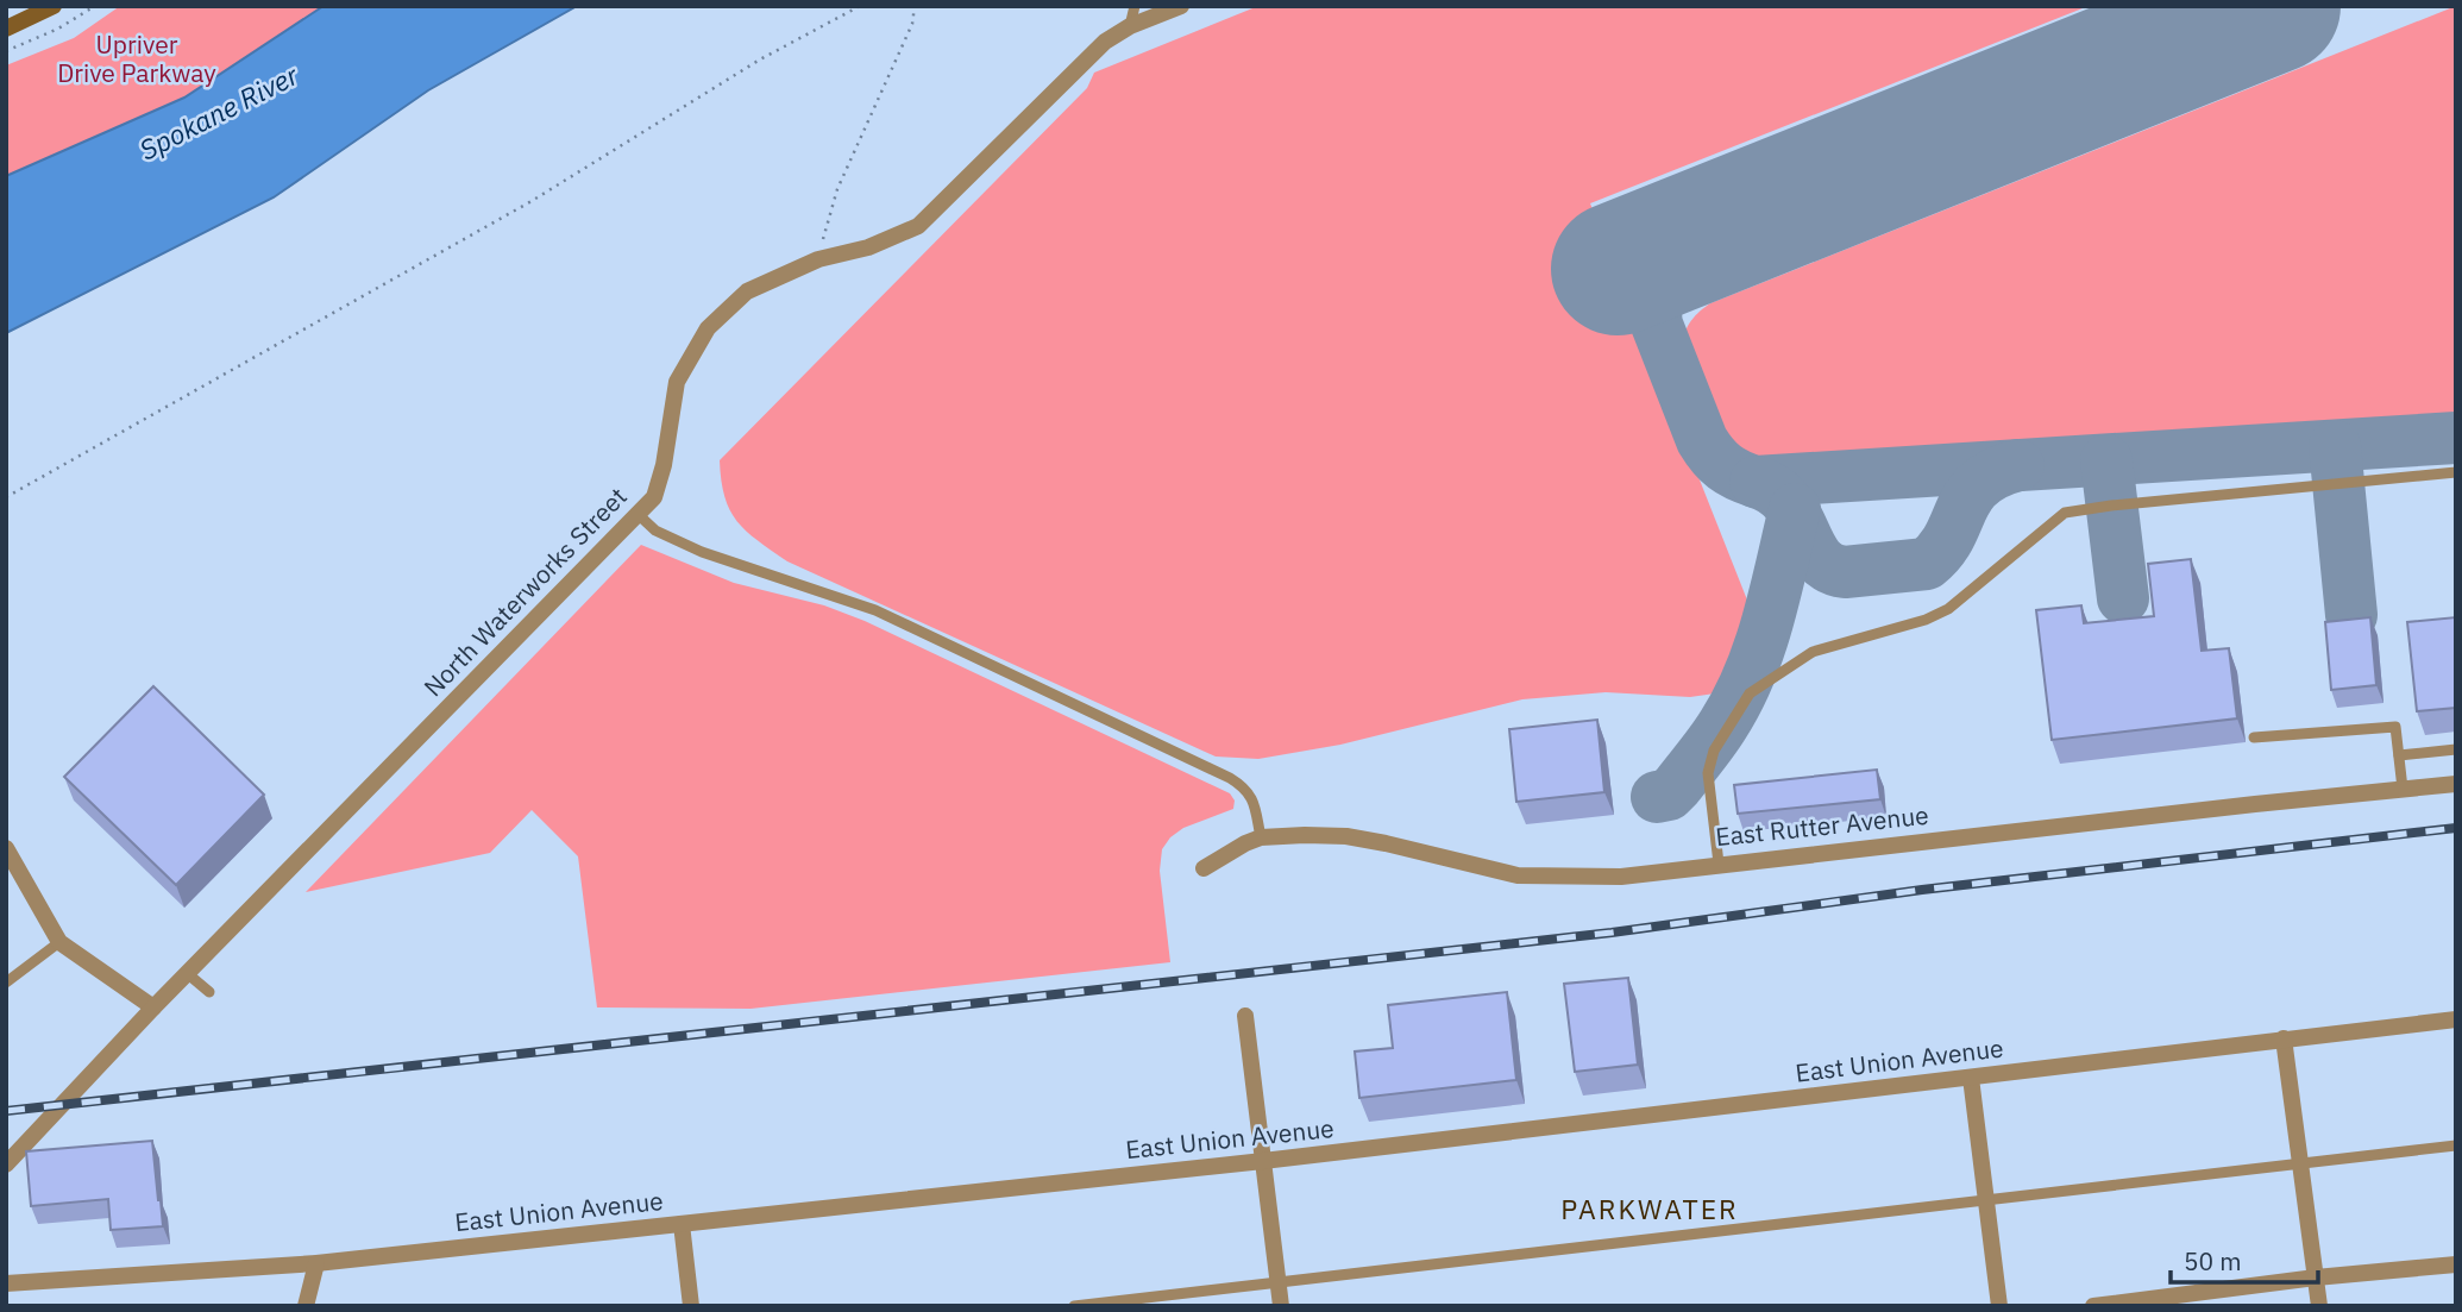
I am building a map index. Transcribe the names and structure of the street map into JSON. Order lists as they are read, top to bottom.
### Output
{
  "streets": {
    "street": ["North Waterworks Street", "East Rutter Avenue", "East Union Avenue"]
  },
  "districts": ["PARKWATER"],
  "water": ["Spokane River"],
  "parks": ["Upriver Drive Parkway"],
  "scale_bar": "50 m"
}
